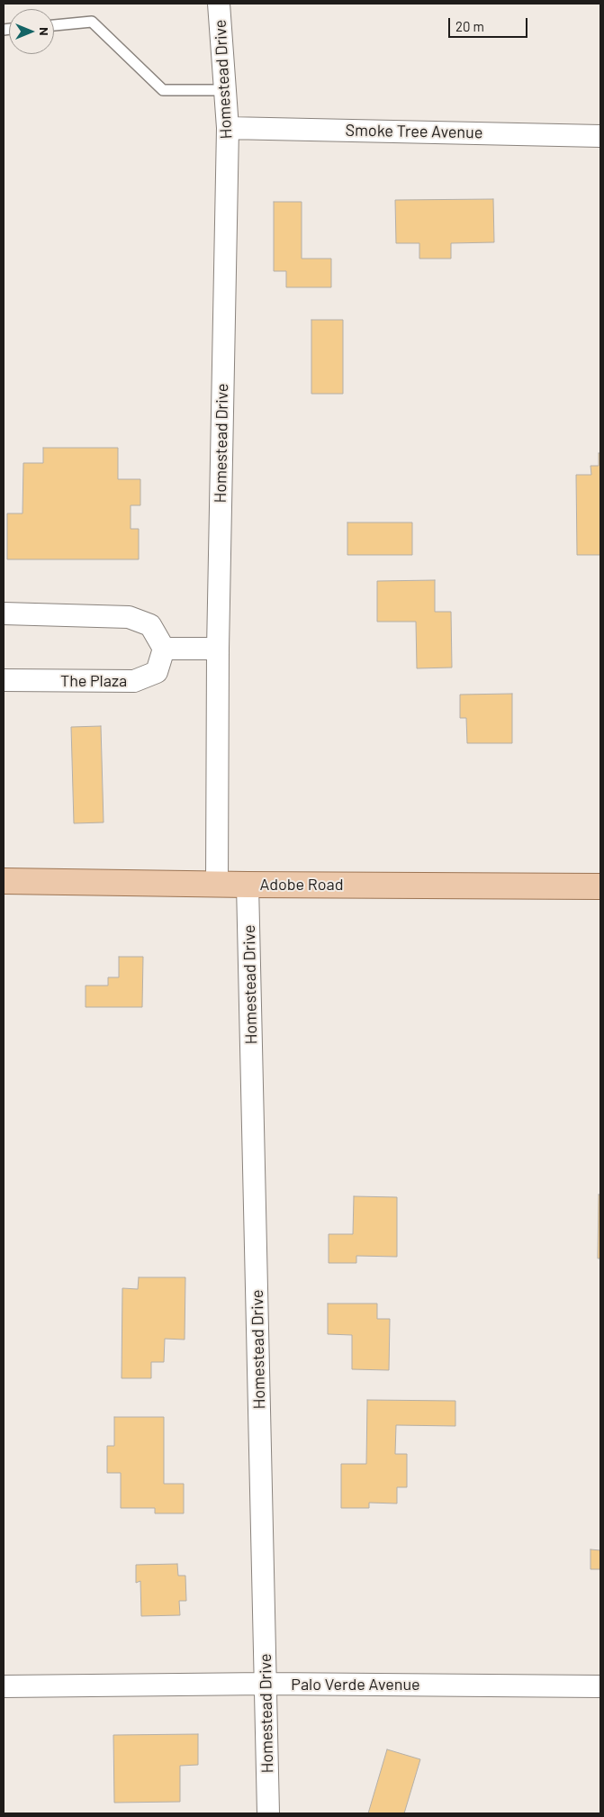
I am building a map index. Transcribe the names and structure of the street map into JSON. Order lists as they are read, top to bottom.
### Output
{
  "streets": {
    "main road": ["Adobe Road"],
    "street": [
      "Homestead Drive",
      "Smoke Tree Avenue",
      "The Plaza",
      "Palo Verde Avenue"
    ]
  },
  "crossings": [
    ["Homestead Drive", "Smoke Tree Avenue"],
    ["Homestead Drive", "Adobe Road"],
    ["Homestead Drive", "Palo Verde Avenue"]
  ],
  "scale_bar": "20 m",
  "north": "right"
}
